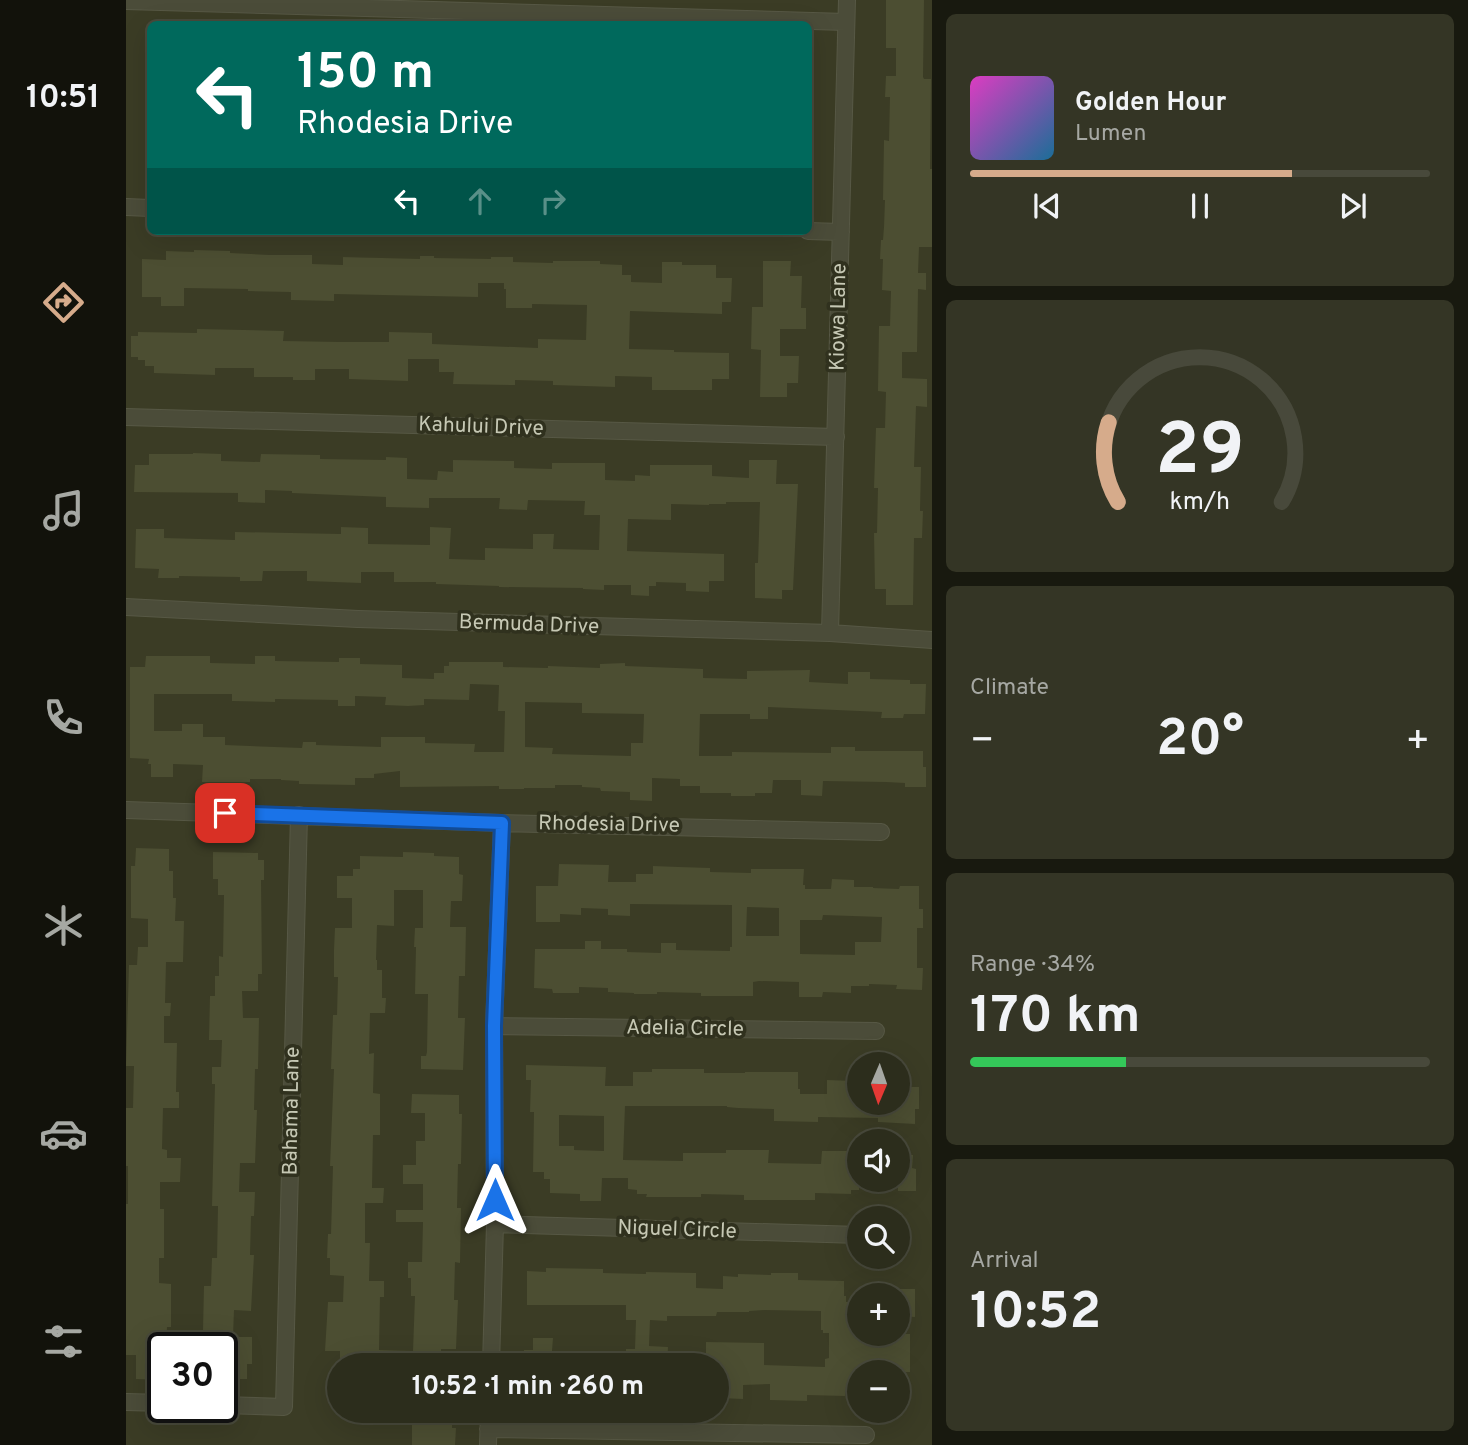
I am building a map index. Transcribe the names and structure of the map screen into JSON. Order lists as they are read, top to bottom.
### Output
{
  "streets": {
    "street": [
      "Kiowa Lane",
      "Kahului Drive",
      "Bermuda Drive",
      "Rhodesia Drive",
      "Adelia Circle",
      "Bahama Lane",
      "Niguel Circle"
    ]
  },
  "crossings": [
    ["Kiowa Lane", "Kahului Drive"],
    ["Kiowa Lane", "Bermuda Drive"],
    ["Rhodesia Drive", "Bahama Lane"]
  ],
  "north": "bottom",
  "page": {
    "tabs": "10:51",
    "turn": ["150 m", "Rhodesia Drive"],
    "song": ["Golden Hour", "Lumen"],
    "tile": [
      "Climate",
      ["Range · 34%", "170 km"],
      ["Arrival", "10:52"]
    ],
    "heat": ["−", "20°", "+"],
    "map_buttons": ["+", "−"],
    "limit": "30",
    "trip": "10:52 · 1 min · 260 m",
    "gauge": ["29", "km/h"]
  }
}
